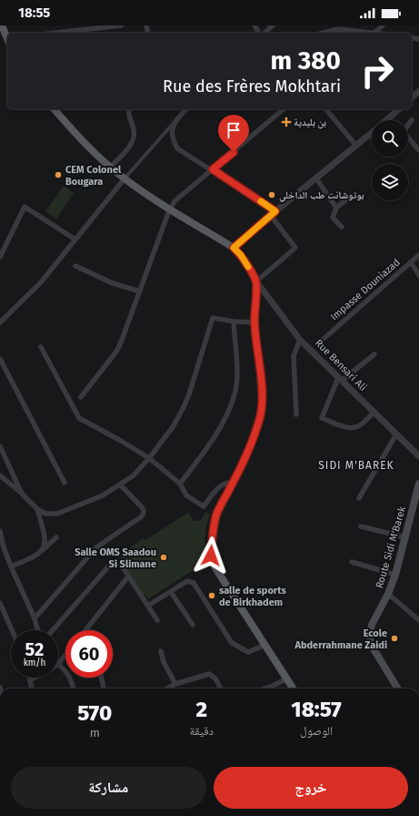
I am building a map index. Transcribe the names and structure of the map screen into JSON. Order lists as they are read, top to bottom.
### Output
{
  "streets": {
    "main road": ["Route Sidi M'Barek"],
    "street": ["Impasse Douniazad", "Rue Bensari Ali"]
  },
  "districts": ["SIDI M'BAREK"],
  "places": {
    "health": ["بن بليدية"],
    "other": [
      "CEM Colonel Bougara",
      "بوتوشانت طب الداخلي",
      "Salle OMS Saadou Si Slimane",
      "salle de sports de Birkhadem",
      "Ecole Abderrahmane Zaidi"
    ]
  },
  "page": {
    "status": "18:55",
    "turn": ["380 m", "Rue des Frères Mokhtari"],
    "speed": "52 km/h",
    "limit": "60",
    "eta": [
      "18:57",
      "الوصول",
      "2",
      "دقيقة",
      "570",
      "m"
    ],
    "buttons": ["خروج", "مشاركة"]
  }
}
